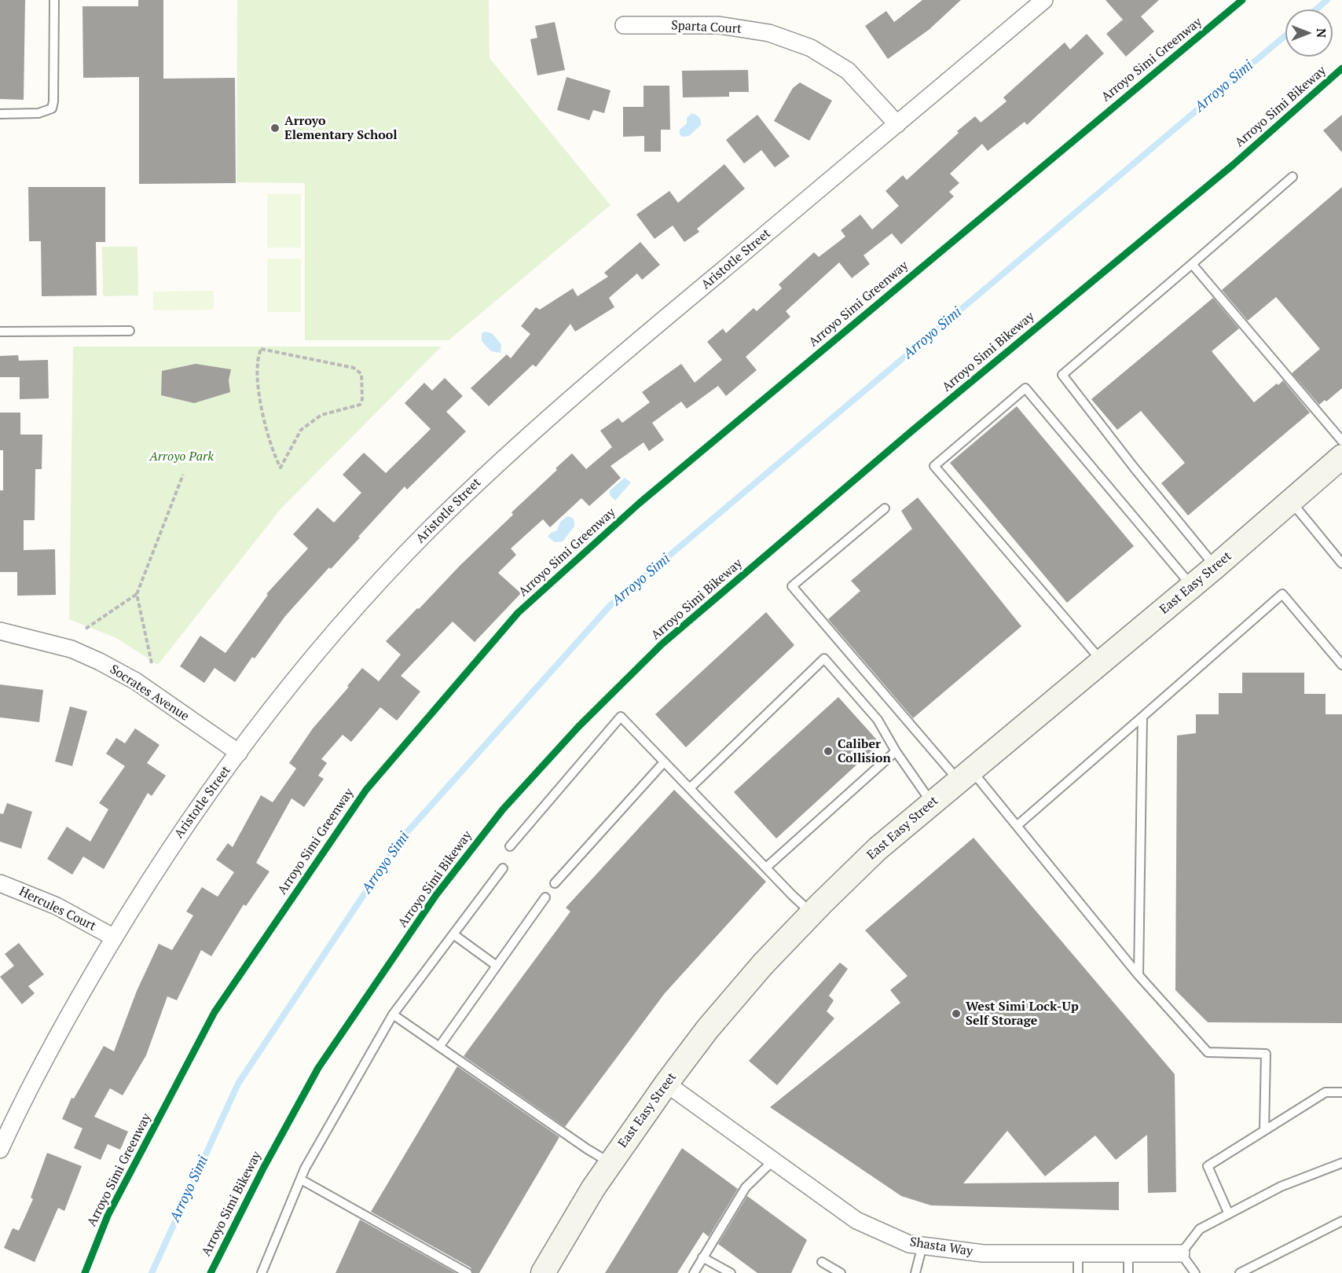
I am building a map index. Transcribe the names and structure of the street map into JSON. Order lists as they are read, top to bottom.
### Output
{
  "streets": {
    "street": [
      "Sparta Court",
      "Aristotle Street",
      "East Easy Street",
      "Socrates Avenue",
      "Hercules Court",
      "Shasta Way"
    ],
    "cycle path": ["Arroyo Simi Greenway", "Arroyo Simi Bikeway"]
  },
  "crossings": [
    ["Sparta Court", "Aristotle Street"],
    ["Aristotle Street", "Socrates Avenue"],
    ["Aristotle Street", "Hercules Court"],
    ["East Easy Street", "Shasta Way"]
  ],
  "water": ["Arroyo Simi"],
  "parks": ["Arroyo Park"],
  "places": ["Arroyo Elementary School", "Caliber Collision", "West Simi Lock-Up Self Storage"],
  "north": "right"
}
